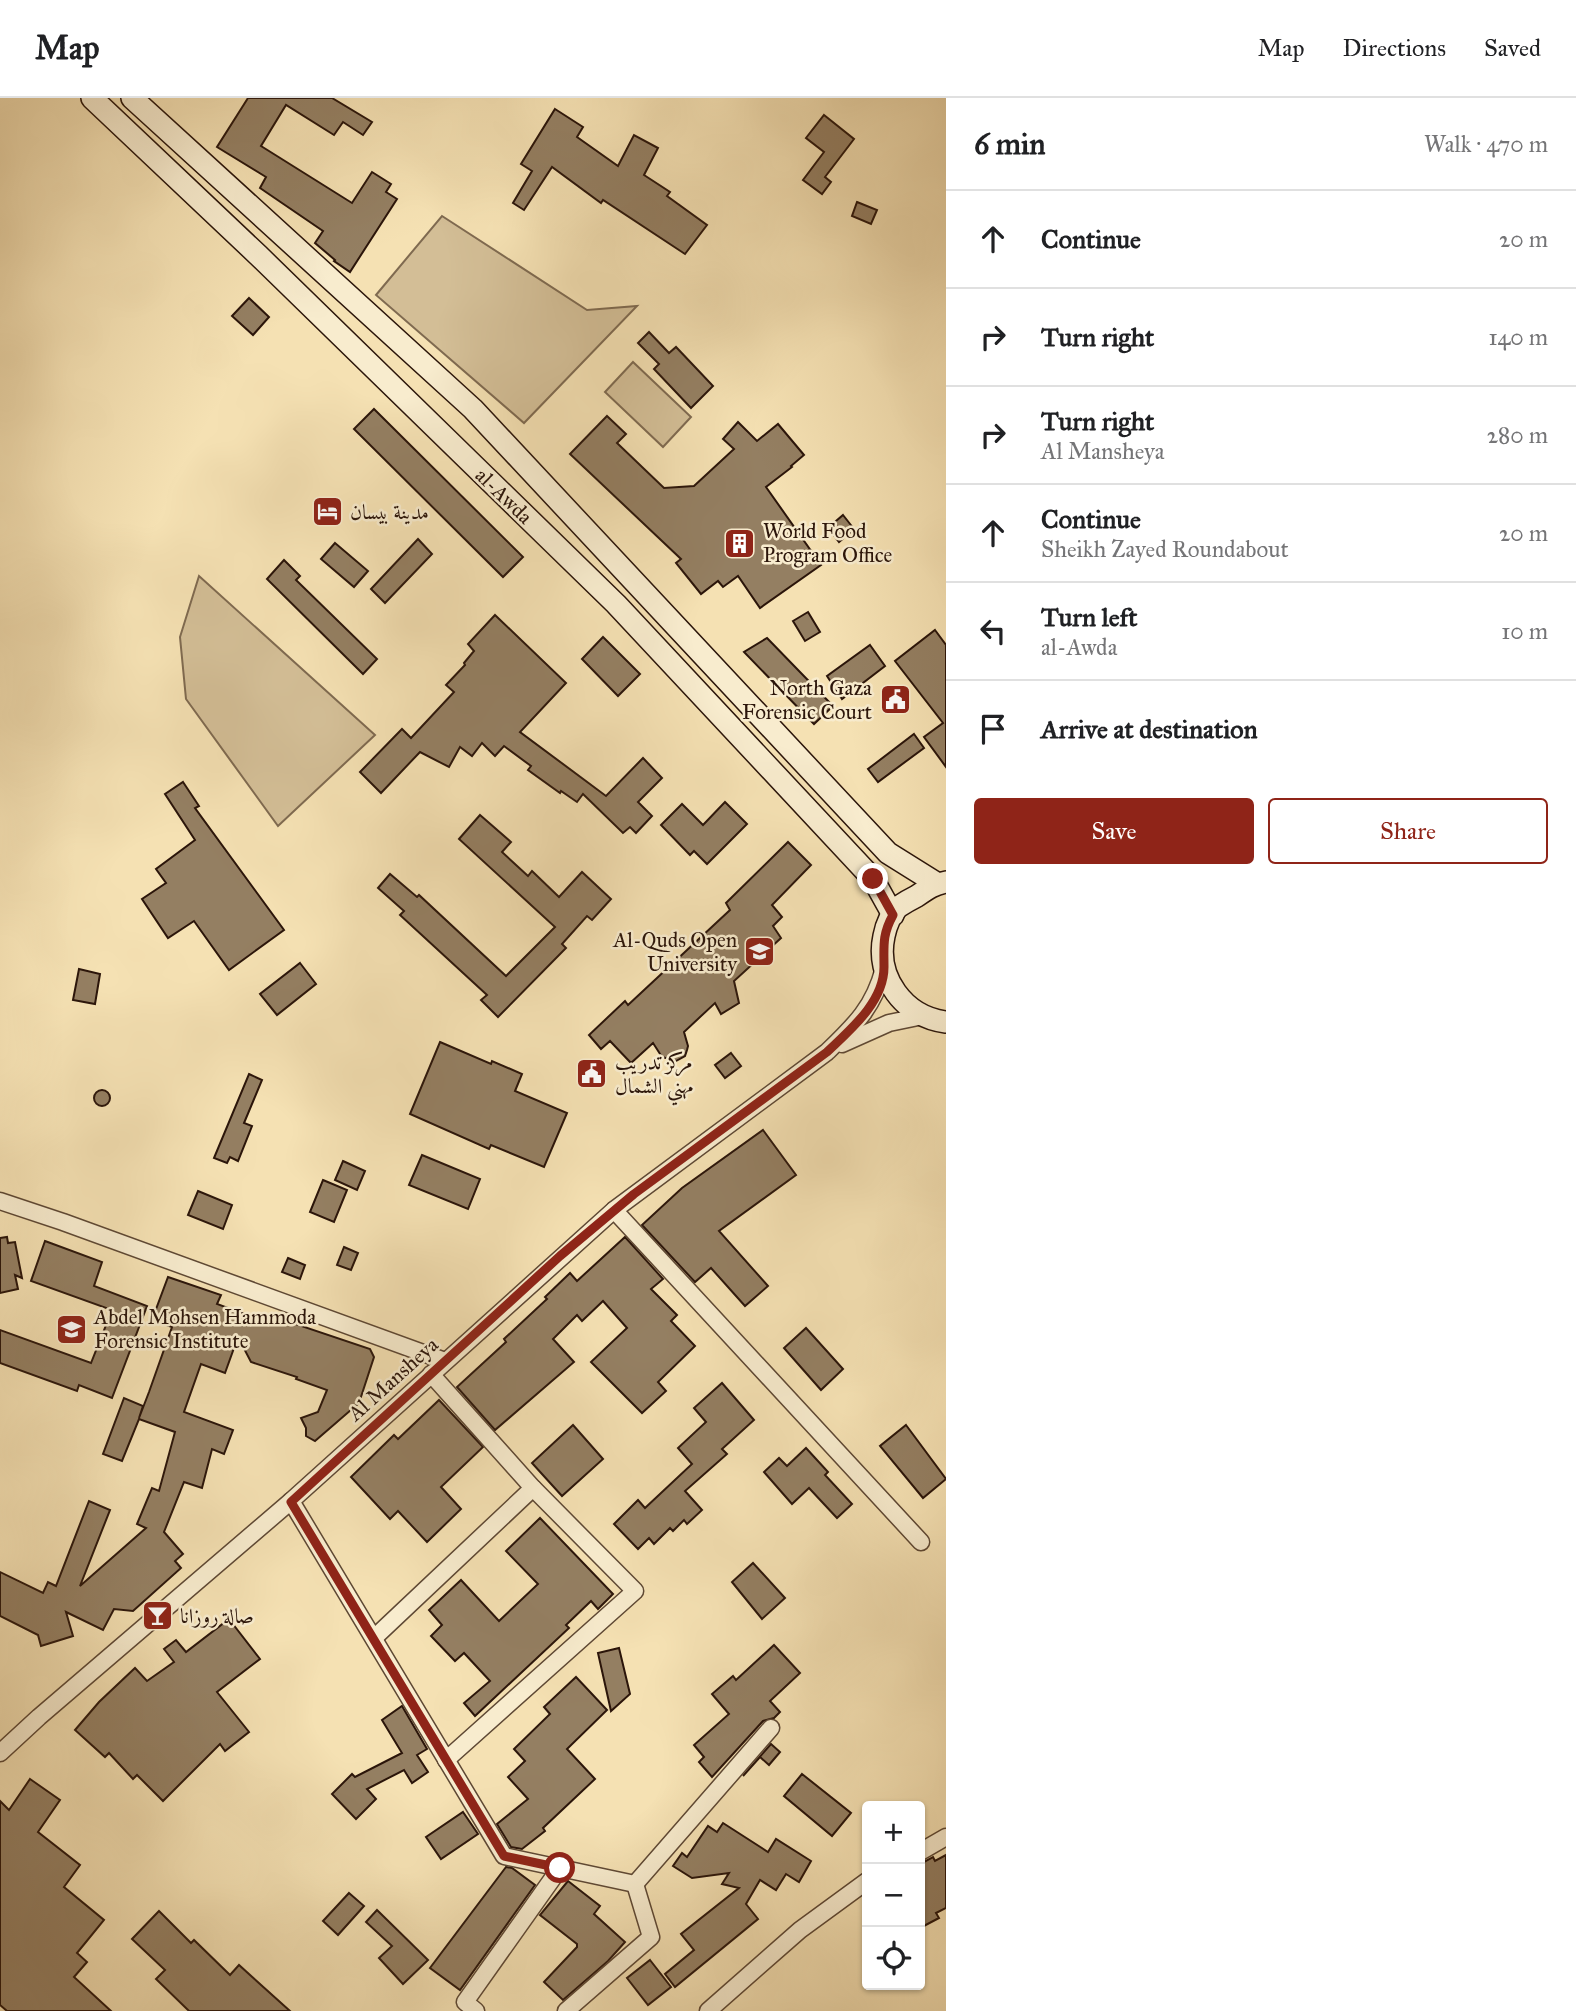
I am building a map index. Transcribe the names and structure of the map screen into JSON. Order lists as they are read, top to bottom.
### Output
{
  "streets": {
    "main road": ["al-Awda"],
    "street": ["Al Mansheya"]
  },
  "places": {
    "hotel": ["مدينة بيسان"],
    "building": ["World Food Program Office"],
    "public building": ["North Gaza Forensic Court", "مركز تدريب مهني الشمال"],
    "school or university": ["Al-Quds Open University", "Abdel Mohsen Hammoda Forensic Institute"],
    "bar": ["صالة روزانا"]
  },
  "page": {
    "header": "Map",
    "nav": ["Map", "Directions", "Saved"],
    "heading": ["6 min", "Walk · 470 m"],
    "list": [
      ["Continue", "20 m"],
      ["Turn right", "140 m"],
      ["Turn right", "Al Mansheya", "280 m"],
      ["Continue", "Sheikh Zayed Roundabout", "20 m"],
      ["Turn left", "al-Awda", "10 m"],
      "Arrive at destination"
    ],
    "buttons": ["Save", "Share"],
    "map_buttons": ["+", "−"]
  }
}
